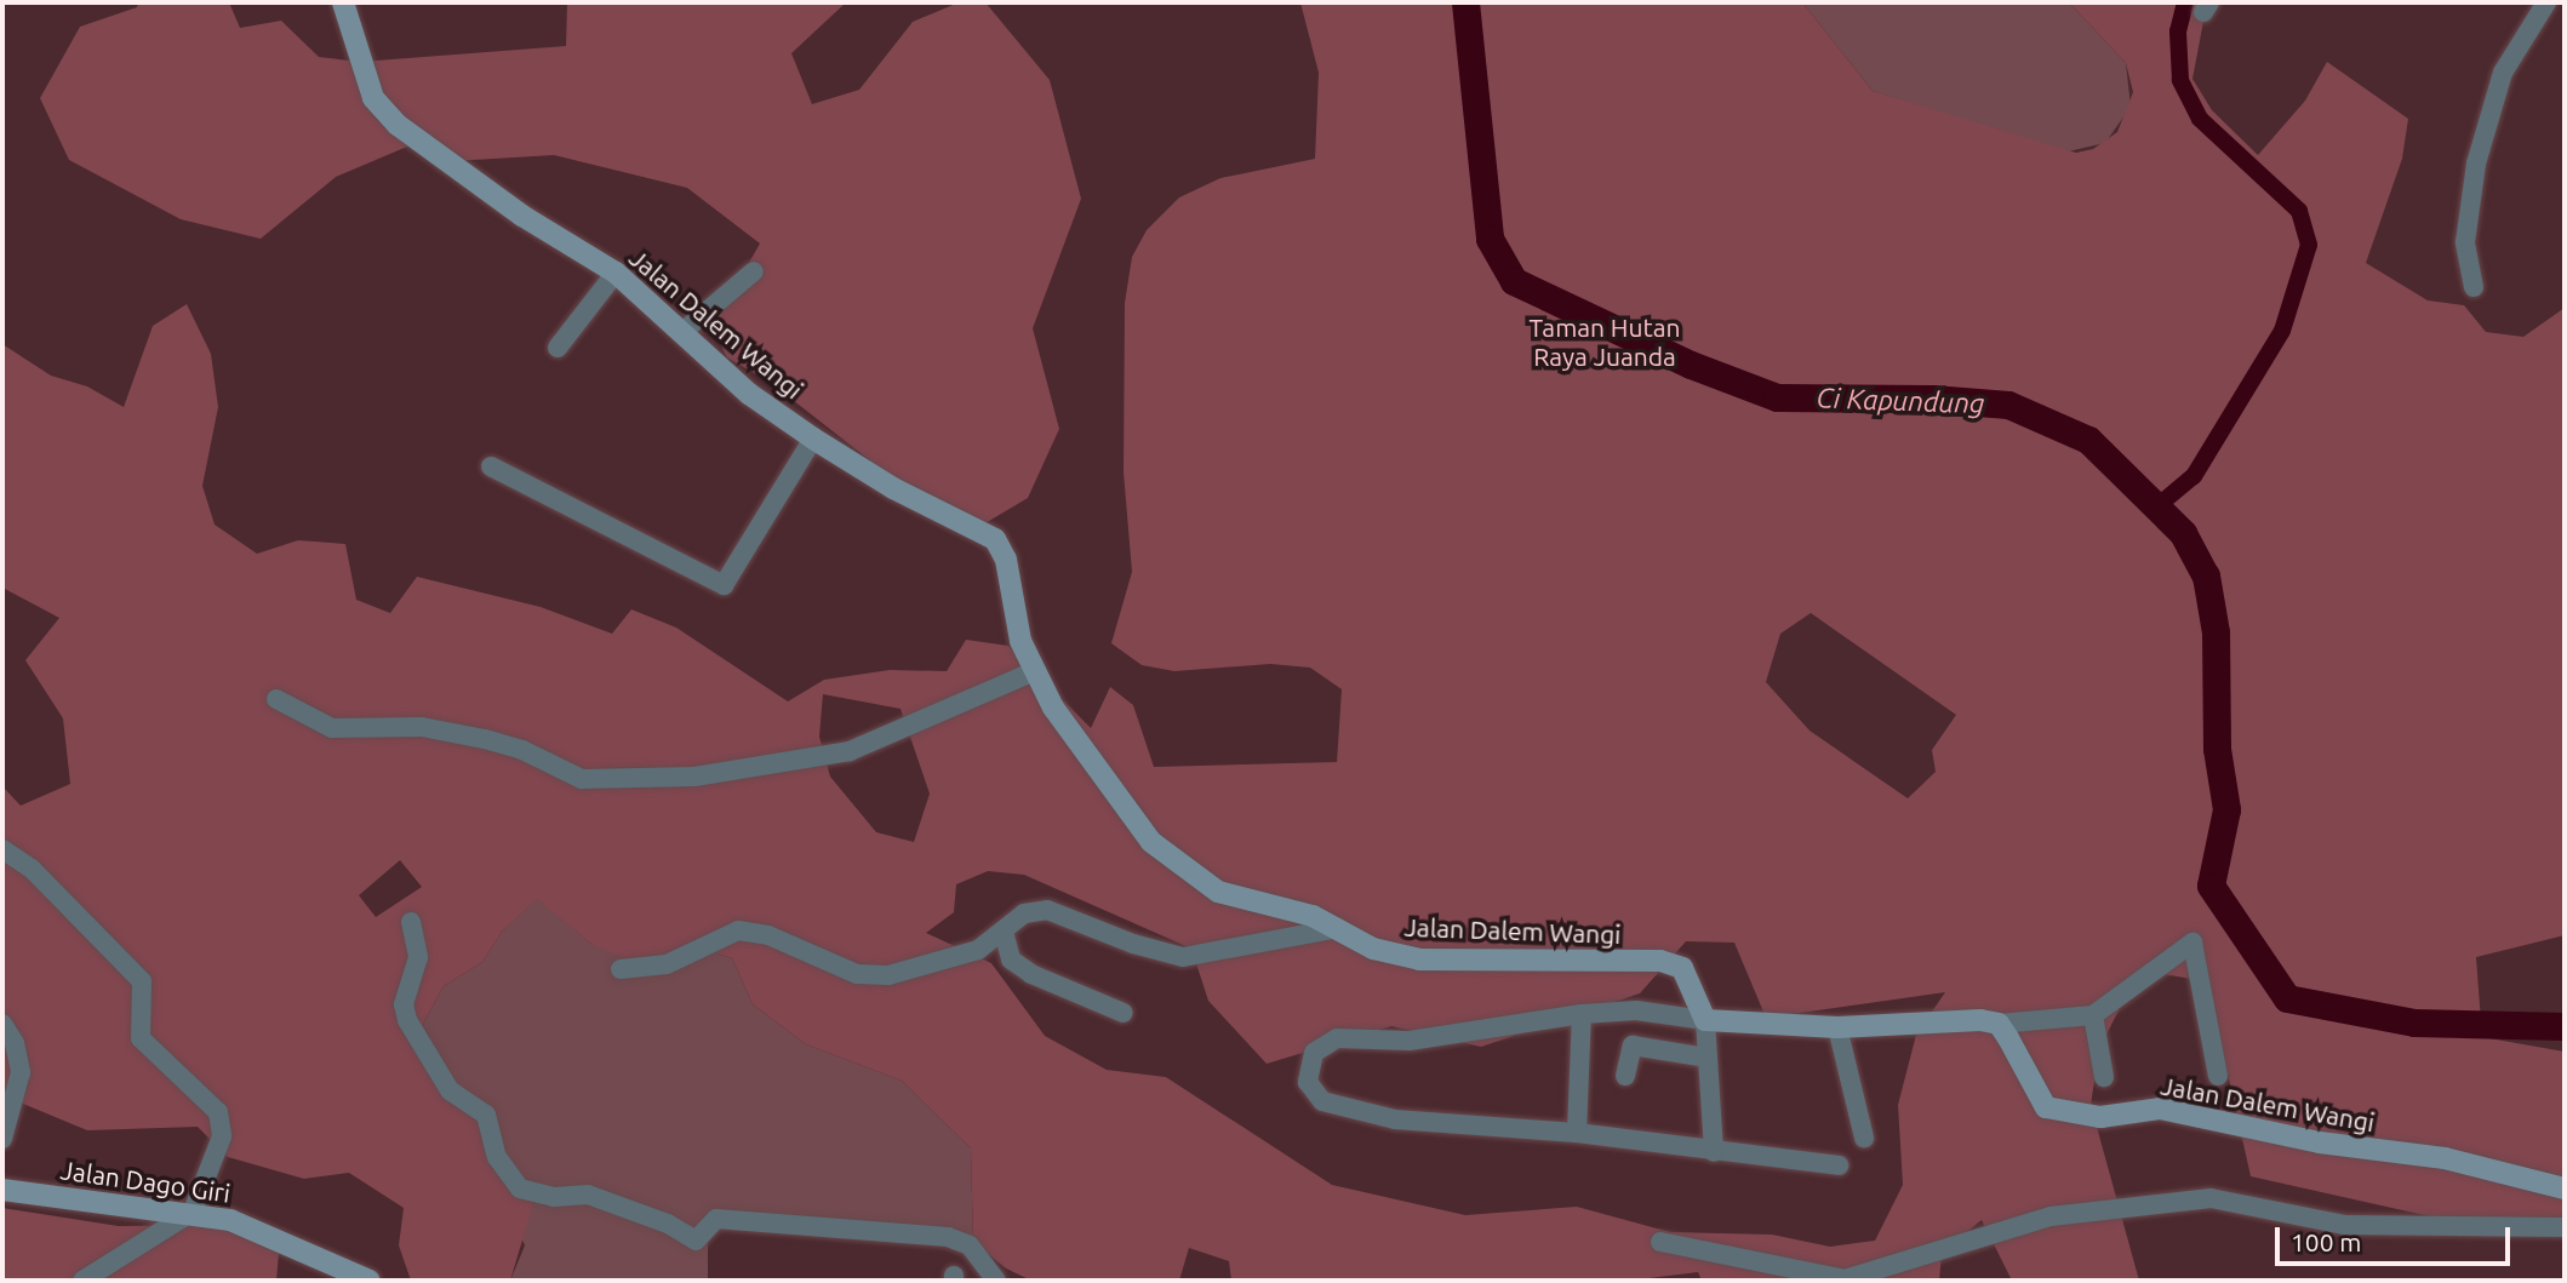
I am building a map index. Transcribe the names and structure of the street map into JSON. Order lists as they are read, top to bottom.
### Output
{
  "streets": {
    "street": ["Jalan Dalem Wangi", "Jalan Dago Giri"]
  },
  "water": ["Ci Kapundung"],
  "parks": ["Taman Hutan Raya Juanda"],
  "scale_bar": "100 m"
}
